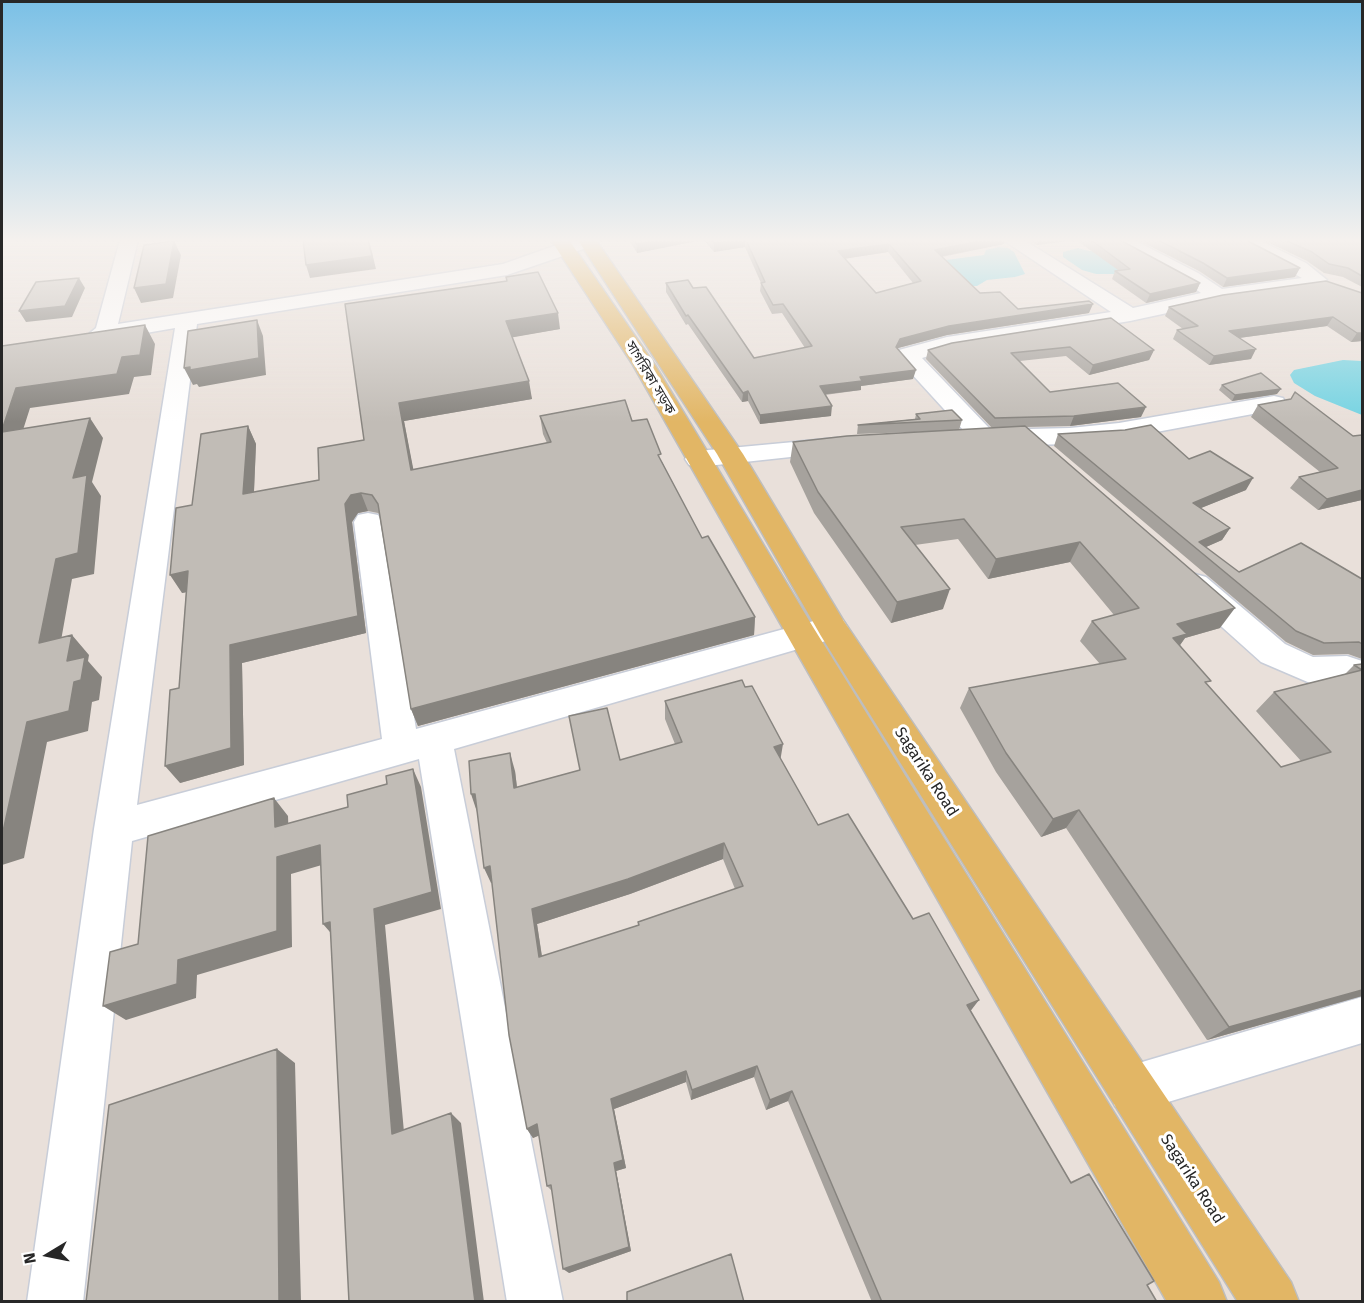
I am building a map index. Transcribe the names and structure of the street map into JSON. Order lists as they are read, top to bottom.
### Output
{
  "streets": {
    "main road": ["Sagarika Road"]
  },
  "north": "left"
}
